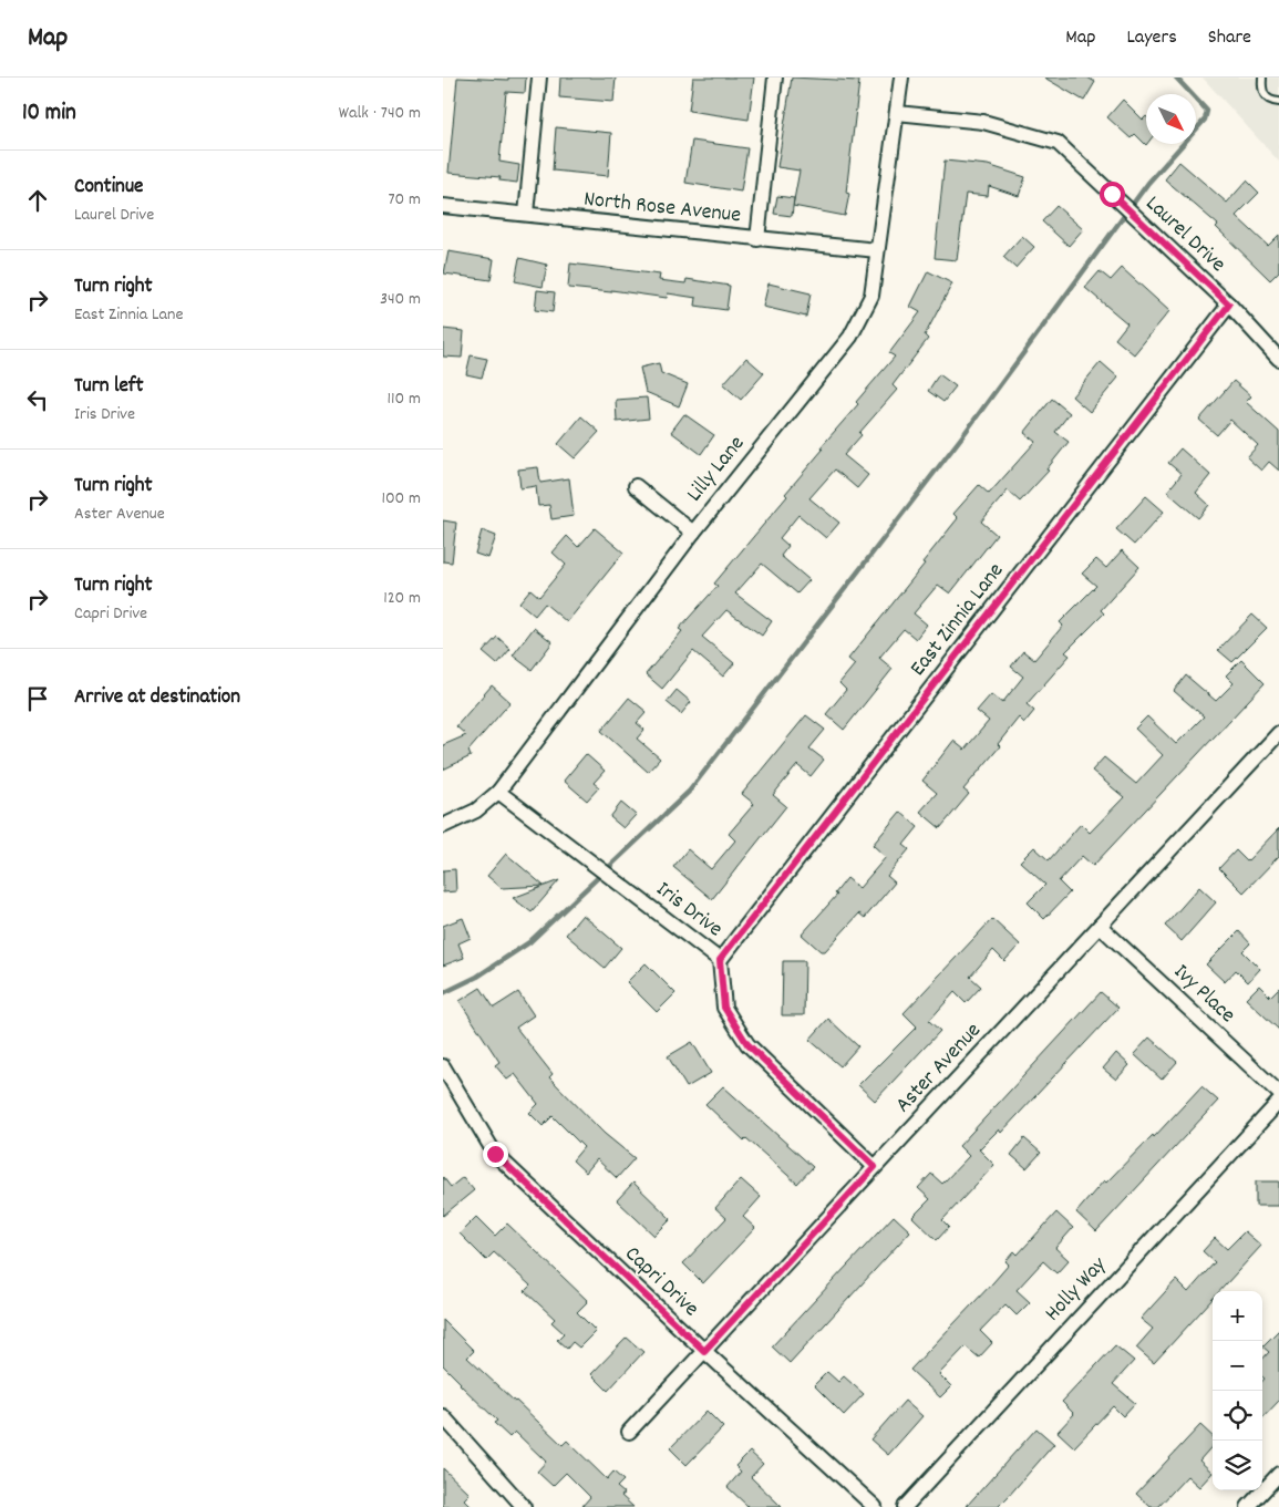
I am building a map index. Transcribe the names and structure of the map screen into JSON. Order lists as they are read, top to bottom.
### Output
{
  "streets": {
    "street": [
      "North Rose Avenue",
      "Laurel Drive",
      "Lilly Lane",
      "East Zinnia Lane",
      "Iris Drive",
      "Ivy Place",
      "Aster Avenue",
      "Capri Drive",
      "Holly Way"
    ]
  },
  "crossings": [
    ["North Rose Avenue", "Lilly Lane"],
    ["Laurel Drive", "Lilly Lane"],
    ["Laurel Drive", "East Zinnia Lane"],
    ["Lilly Lane", "Iris Drive"],
    ["East Zinnia Lane", "Iris Drive"],
    ["Iris Drive", "Aster Avenue"],
    ["Ivy Place", "Aster Avenue"],
    ["Aster Avenue", "Capri Drive"]
  ],
  "north": "bottom right",
  "page": {
    "header": "Map",
    "nav": ["Map", "Layers", "Share"],
    "heading": ["10 min", "Walk · 740 m"],
    "list": [
      ["Continue", "Laurel Drive", "70 m"],
      ["Turn right", "East Zinnia Lane", "340 m"],
      ["Turn left", "Iris Drive", "110 m"],
      ["Turn right", "Aster Avenue", "100 m"],
      ["Turn right", "Capri Drive", "120 m"],
      "Arrive at destination"
    ],
    "map_buttons": ["+", "−"]
  }
}
